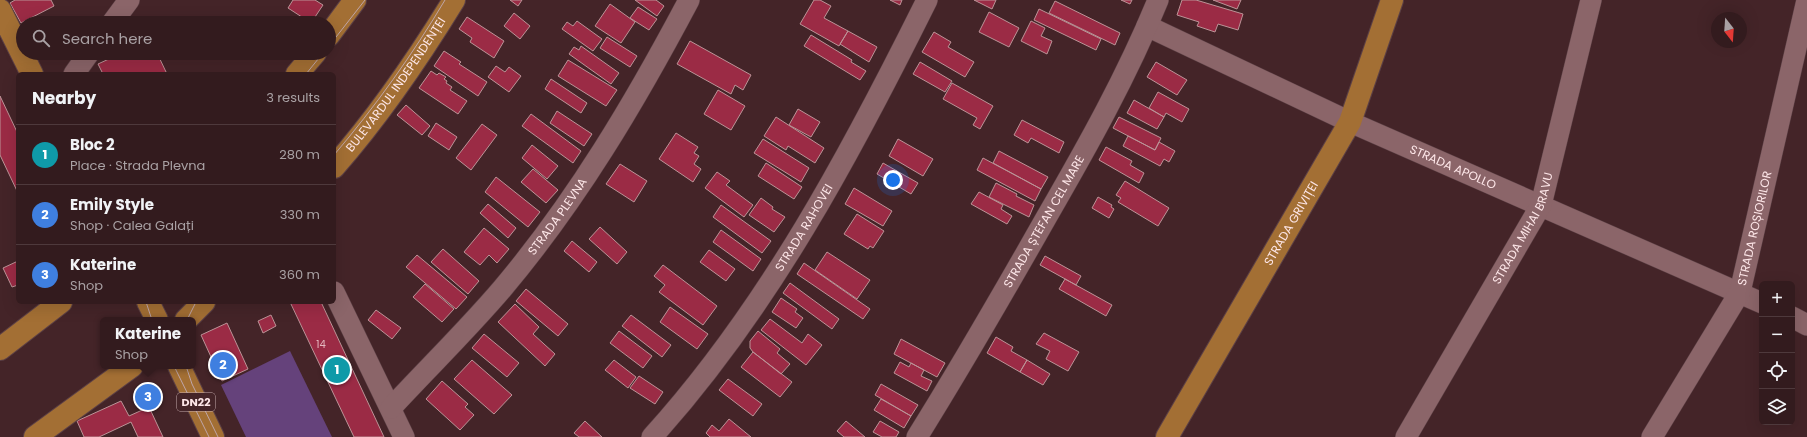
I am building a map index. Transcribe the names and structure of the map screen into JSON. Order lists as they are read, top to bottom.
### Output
{
  "streets": {
    "main road": ["BULEVARDUL INDEPENDENȚEI", "STRADA GRIVIȚEI", "DN22"],
    "street": [
      "STRADA APOLLO",
      "STRADA PLEVNA",
      "STRADA ȘTEFAN CEL MARE",
      "STRADA RAHOVEI",
      "STRADA MIHAI BRAVU",
      "STRADA ROȘIORILOR"
    ]
  },
  "crossings": [
    ["STRADA APOLLO", "STRADA ȘTEFAN CEL MARE"],
    ["STRADA APOLLO", "STRADA GRIVIȚEI"],
    ["STRADA APOLLO", "STRADA MIHAI BRAVU"],
    ["STRADA APOLLO", "STRADA ROȘIORILOR"]
  ],
  "house_numbers": ["14"],
  "north": "bottom",
  "page": {
    "search": "Search here",
    "heading": ["Nearby", "3 results"],
    "list": [
      {
        "mark": "1",
        "name": "Bloc 2",
        "note": "Place · Strada Plevna",
        "value": "280 m"
      },
      {
        "mark": "2",
        "name": "Emily Style",
        "note": "Shop · Calea Galați",
        "value": "330 m"
      },
      {
        "mark": "3",
        "name": "Katerine",
        "note": "Shop",
        "value": "360 m"
      }
    ],
    "map_buttons": ["+", "−"],
    "popup": ["Katerine", "Shop"],
    "pins": ["2", "1", "3"]
  }
}
